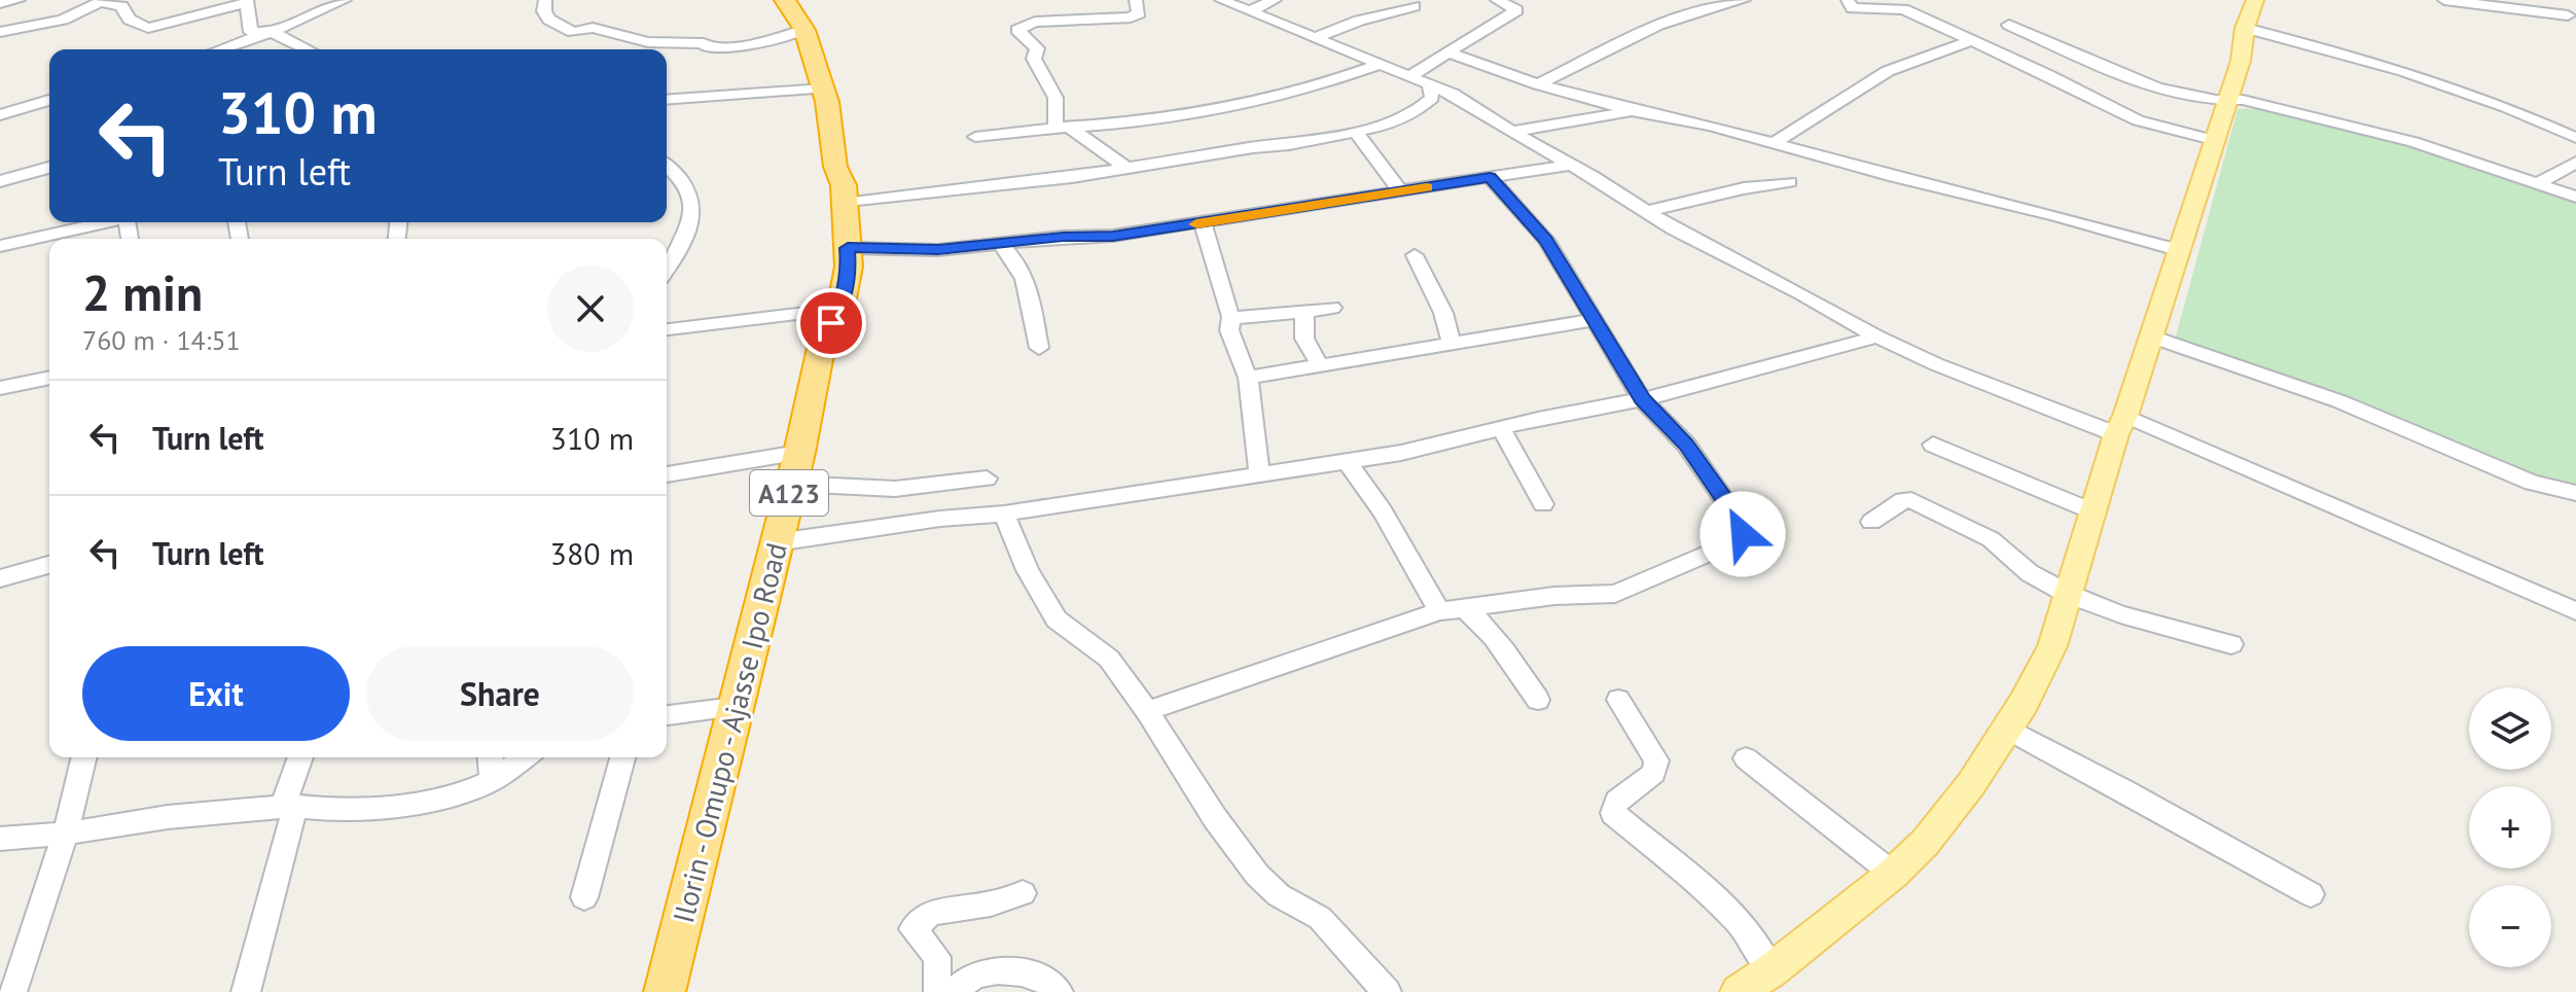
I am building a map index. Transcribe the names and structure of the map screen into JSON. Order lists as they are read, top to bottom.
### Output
{
  "streets": {
    "highway": ["A123", "Ilorin - Omupo - Ajasse Ipo Road"]
  },
  "page": {
    "turn": ["310 m", "Turn left"],
    "heading": ["2 min", "760 m · 14:51"],
    "list": [
      {
        "name": "Turn left",
        "value": "310 m"
      },
      {
        "name": "Turn left",
        "value": "380 m"
      }
    ],
    "buttons": ["Exit", "Share"],
    "map_buttons": ["+", "−"]
  }
}
